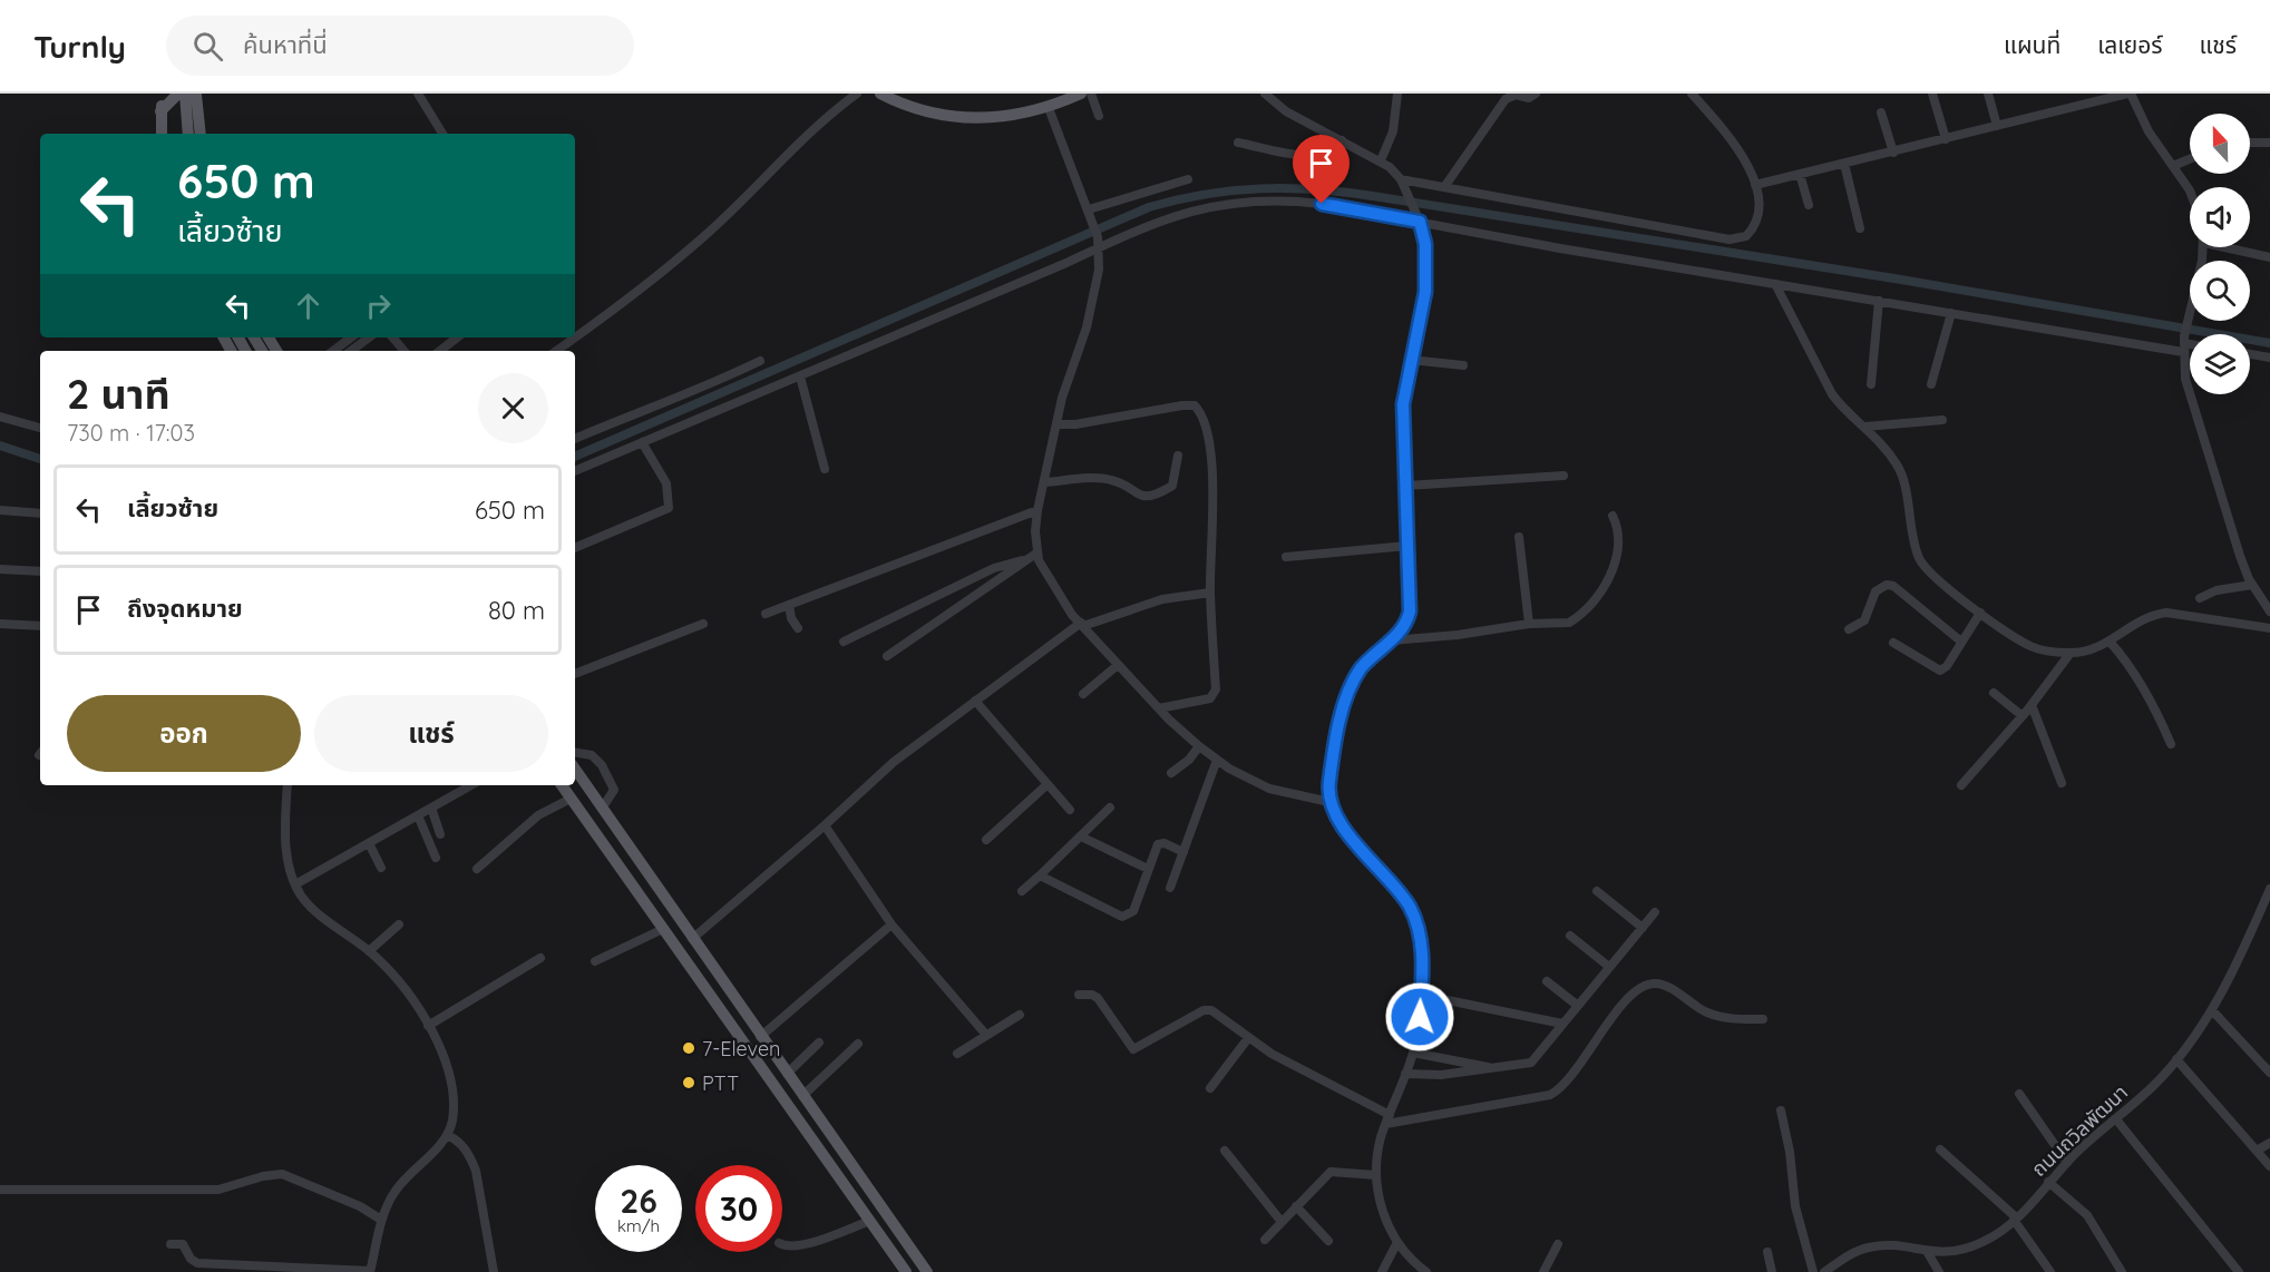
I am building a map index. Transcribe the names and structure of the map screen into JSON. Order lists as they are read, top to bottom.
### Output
{
  "streets": {
    "street": ["ถนนถวิลพัฒนา"]
  },
  "places": ["7-Eleven", "PTT"],
  "north": "top",
  "page": {
    "header": "Turnly",
    "search": "ค้นหาที่นี่",
    "nav": ["แผนที่", "เลเยอร์", "แชร์"],
    "turn": ["650 m", "เลี้ยวซ้าย"],
    "heading": ["2 นาที", "730 m · 17:03"],
    "list": [
      {
        "name": "เลี้ยวซ้าย",
        "value": "650 m"
      },
      {
        "name": "ถึงจุดหมาย",
        "value": "80 m"
      }
    ],
    "buttons": ["ออก", "แชร์"],
    "speed": "26 km/h",
    "limit": "30"
  }
}
